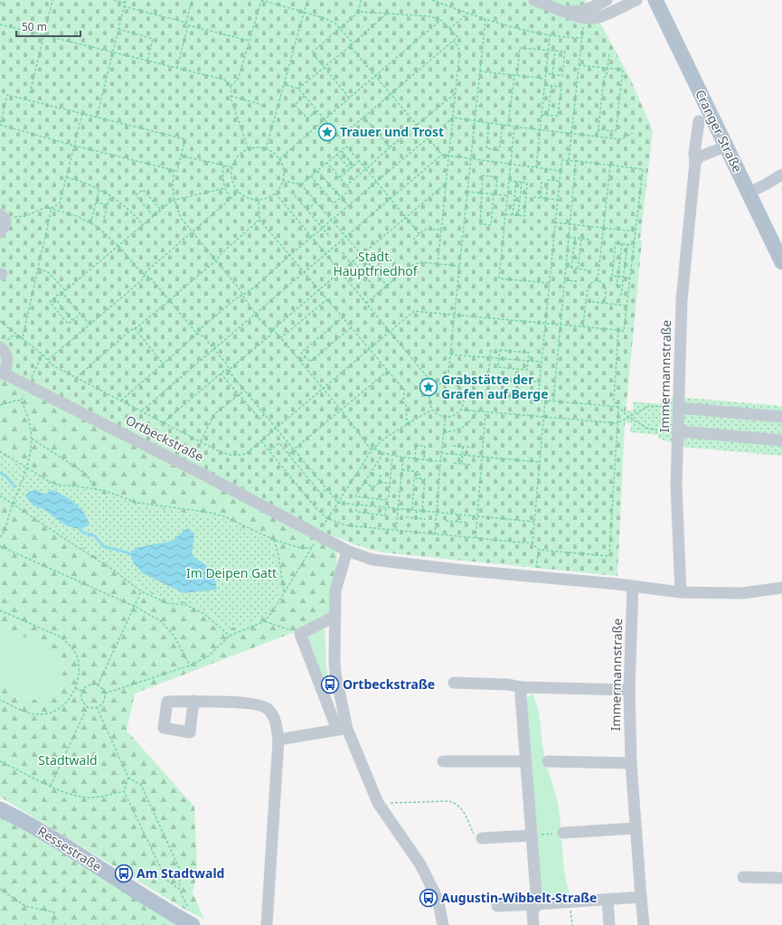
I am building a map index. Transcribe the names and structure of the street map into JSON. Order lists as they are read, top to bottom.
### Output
{
  "streets": {
    "main road": ["Cranger Straße", "Ressestraße"],
    "street": ["Immermannstraße", "Ortbeckstraße"]
  },
  "crossings": [
    ["Immermannstraße", "Ortbeckstraße"]
  ],
  "parks": ["Städt. Hauptfriedhof", "Im Deipen Gatt", "Stadtwald"],
  "places": {
    "place": ["Trauer und Trost", "Grabstätte der Grafen auf Berge"],
    "bus stop": ["Ortbeckstraße", "Am Stadtwald", "Augustin-Wibbelt-Straße"]
  },
  "scale_bar": "50 m"
}
